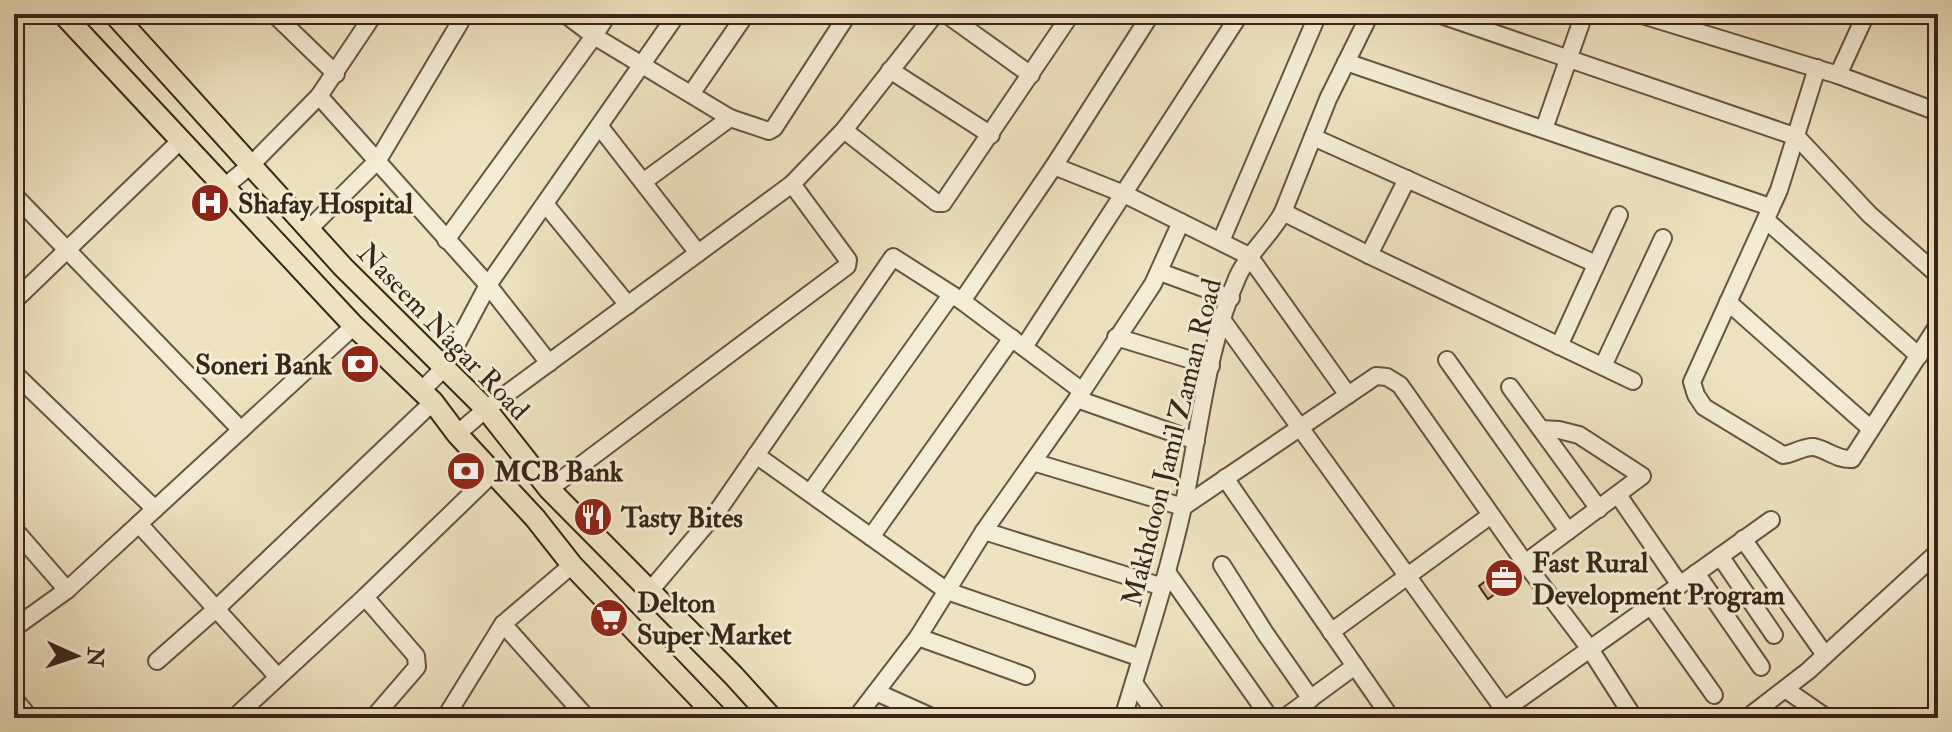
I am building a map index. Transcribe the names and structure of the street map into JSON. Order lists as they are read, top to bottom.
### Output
{
  "streets": {
    "main road": ["Naseem Nagar Road"],
    "street": ["Makhdoon Jamil Zaman Road"]
  },
  "places": {
    "hospital": ["Shafay Hospital"],
    "bank": ["Soneri Bank", "MCB Bank"],
    "restaurant": ["Tasty Bites"],
    "office": ["Fast Rural Development Program"],
    "supermarket": ["Delton Super Market"]
  },
  "north": "right"
}
